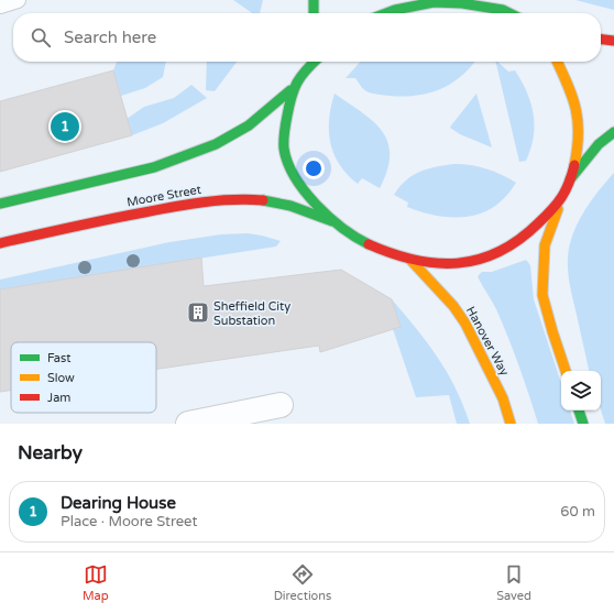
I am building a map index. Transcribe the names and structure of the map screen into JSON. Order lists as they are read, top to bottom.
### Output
{
  "streets": {
    "main road": ["Moore Street", "Hanover Way"]
  },
  "crossings": [
    ["Moore Street", "Hanover Way"]
  ],
  "places": {
    "building": ["Sheffield City Substation"]
  },
  "legend": ["Fast", "Slow", "Jam"],
  "page": {
    "search": "Search here",
    "pins": "1",
    "heading": "Nearby",
    "list": [
      {
        "mark": "1",
        "name": "Dearing House",
        "note": "Place · Moore Street",
        "value": "60 m"
      }
    ],
    "nav": ["Map", "Directions", "Saved"]
  }
}
